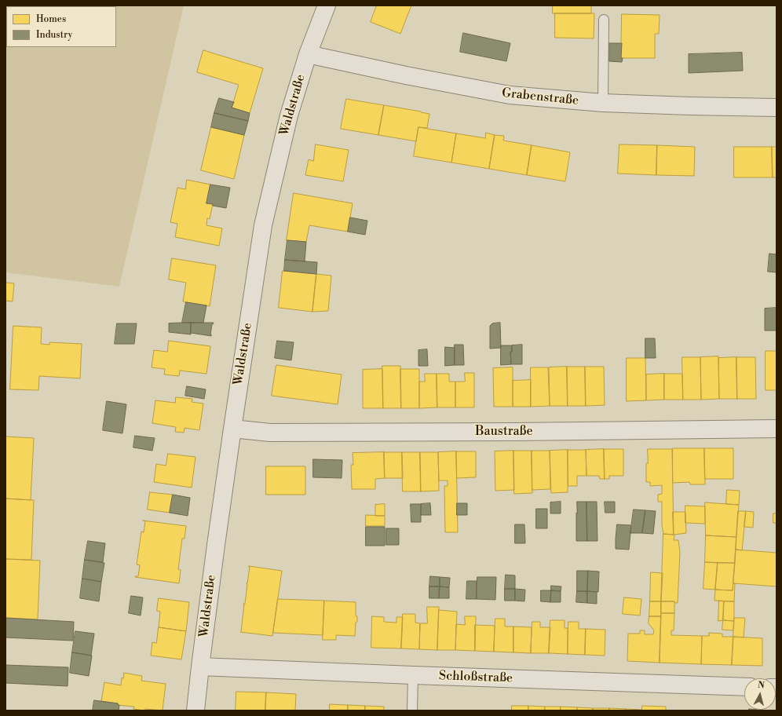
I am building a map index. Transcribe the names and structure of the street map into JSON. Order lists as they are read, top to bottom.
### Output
{
  "streets": {
    "street": [
      "Grabenstraße",
      "Waldstraße",
      "Baustraße",
      "Schloßstraße"
    ]
  },
  "crossings": [
    ["Grabenstraße", "Waldstraße"],
    ["Waldstraße", "Baustraße"],
    ["Waldstraße", "Schloßstraße"]
  ],
  "legend": ["Homes", "Industry"],
  "north": "top"
}
